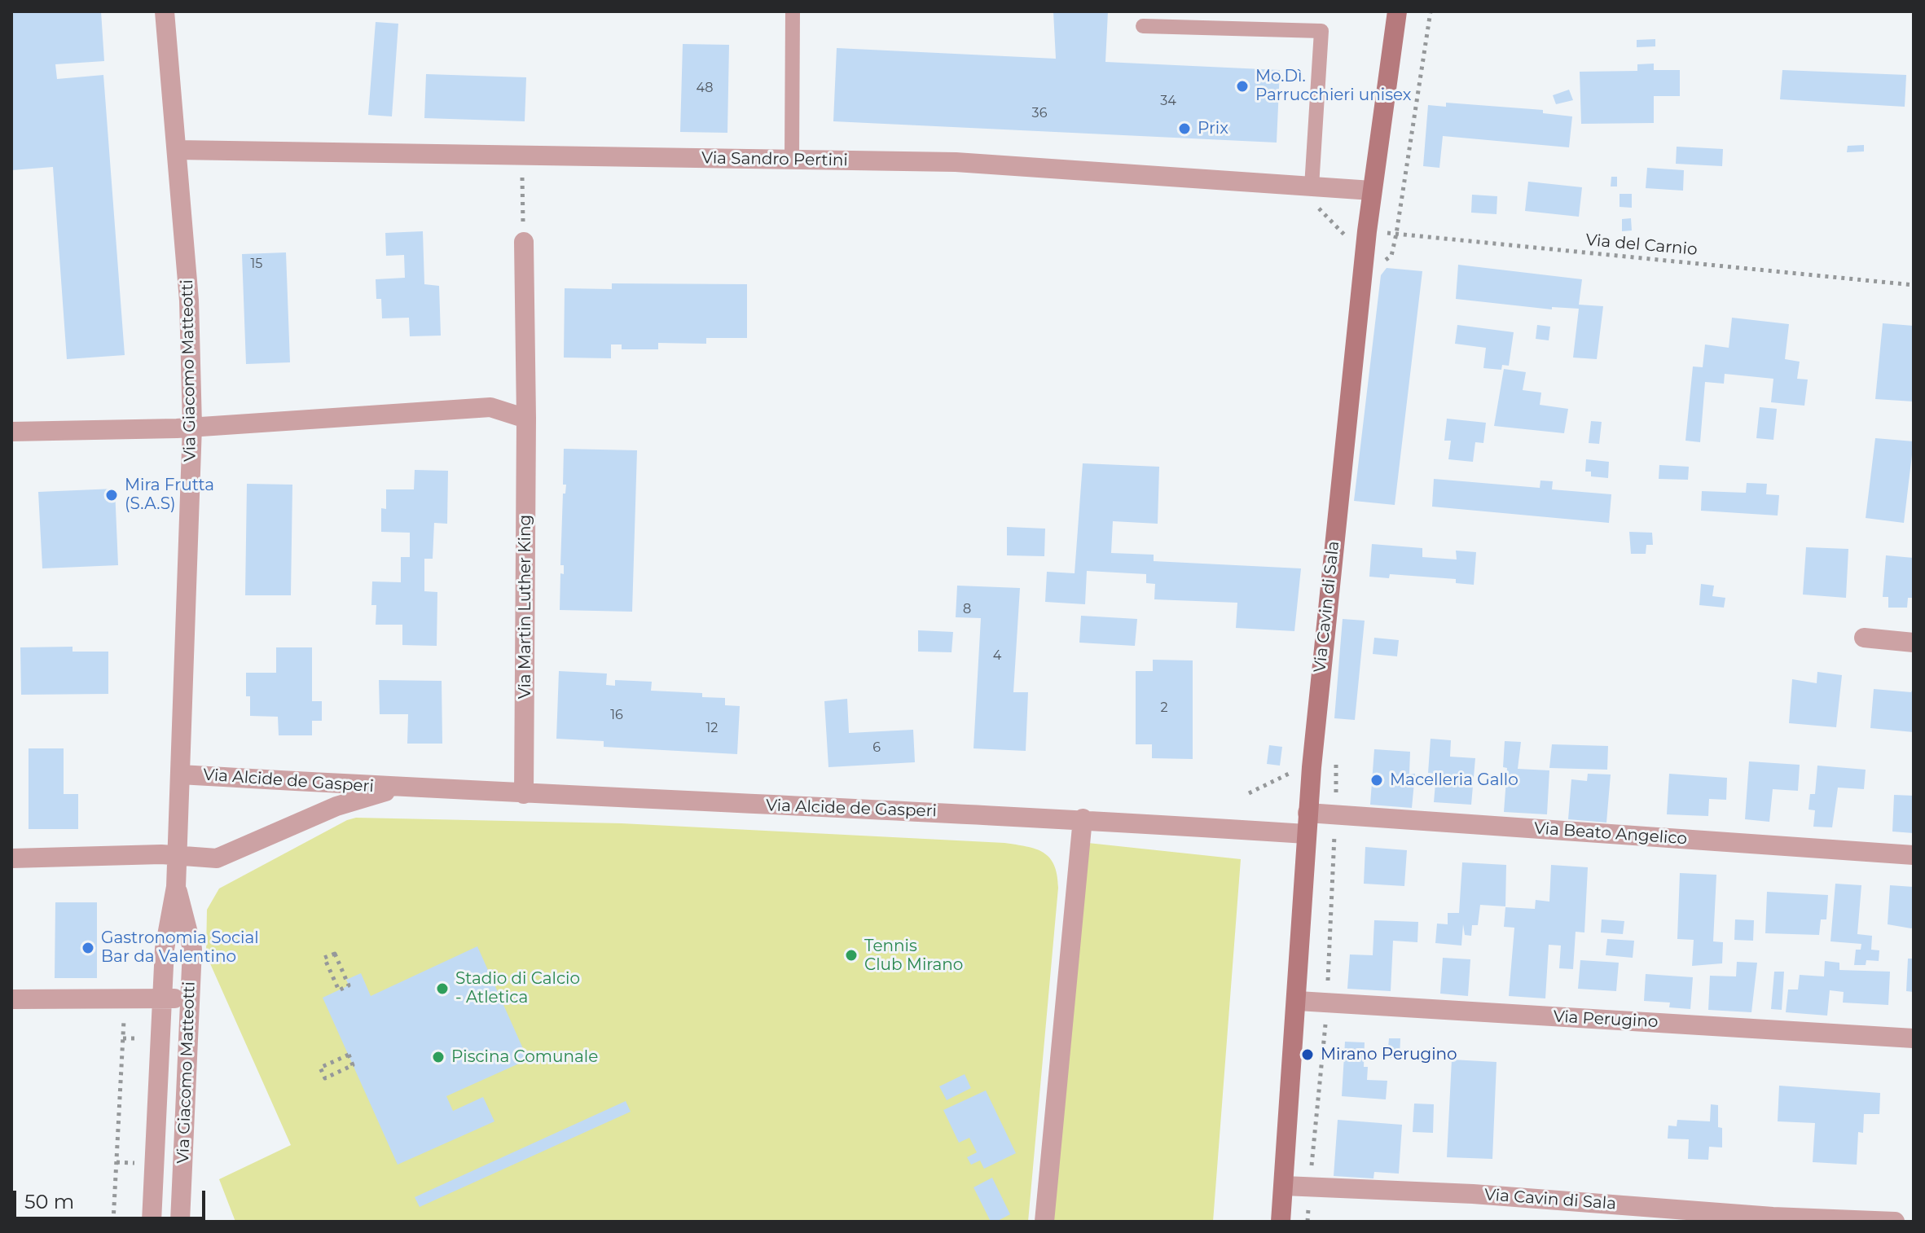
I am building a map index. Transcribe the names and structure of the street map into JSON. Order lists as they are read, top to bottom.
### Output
{
  "streets": {
    "main road": ["Via Cavin di Sala"],
    "street": [
      "Via Sandro Pertini",
      "Via Giacomo Matteotti",
      "Via Martin Luther King",
      "Via Alcide de Gasperi",
      "Via Beato Angelico",
      "Via Perugino"
    ],
    "path": ["Via del Carnio"]
  },
  "crossings": [
    ["Via Sandro Pertini", "Via Giacomo Matteotti"],
    ["Via Sandro Pertini", "Via Cavin di Sala"],
    ["Via del Carnio", "Via Cavin di Sala"],
    ["Via Giacomo Matteotti", "Via Alcide de Gasperi"],
    ["Via Martin Luther King", "Via Alcide de Gasperi"],
    ["Via Cavin di Sala", "Via Alcide de Gasperi"],
    ["Via Cavin di Sala", "Via Beato Angelico"],
    ["Via Cavin di Sala", "Via Perugino"]
  ],
  "places": [
    "Mo.Dì. Parrucchieri unisex",
    "Prix",
    "Mira Frutta (S.A.S)",
    "Macelleria Gallo",
    "Gastronomia Social Bar da Valentino",
    "Tennis Club Mirano",
    "Stadio di Calcio - Atletica",
    "Mirano Perugino",
    "Piscina Comunale"
  ],
  "house_numbers": [
    "48",
    "34",
    "36",
    "15",
    "8",
    "4",
    "2",
    "16",
    "12",
    "6"
  ],
  "scale_bar": "50 m"
}
